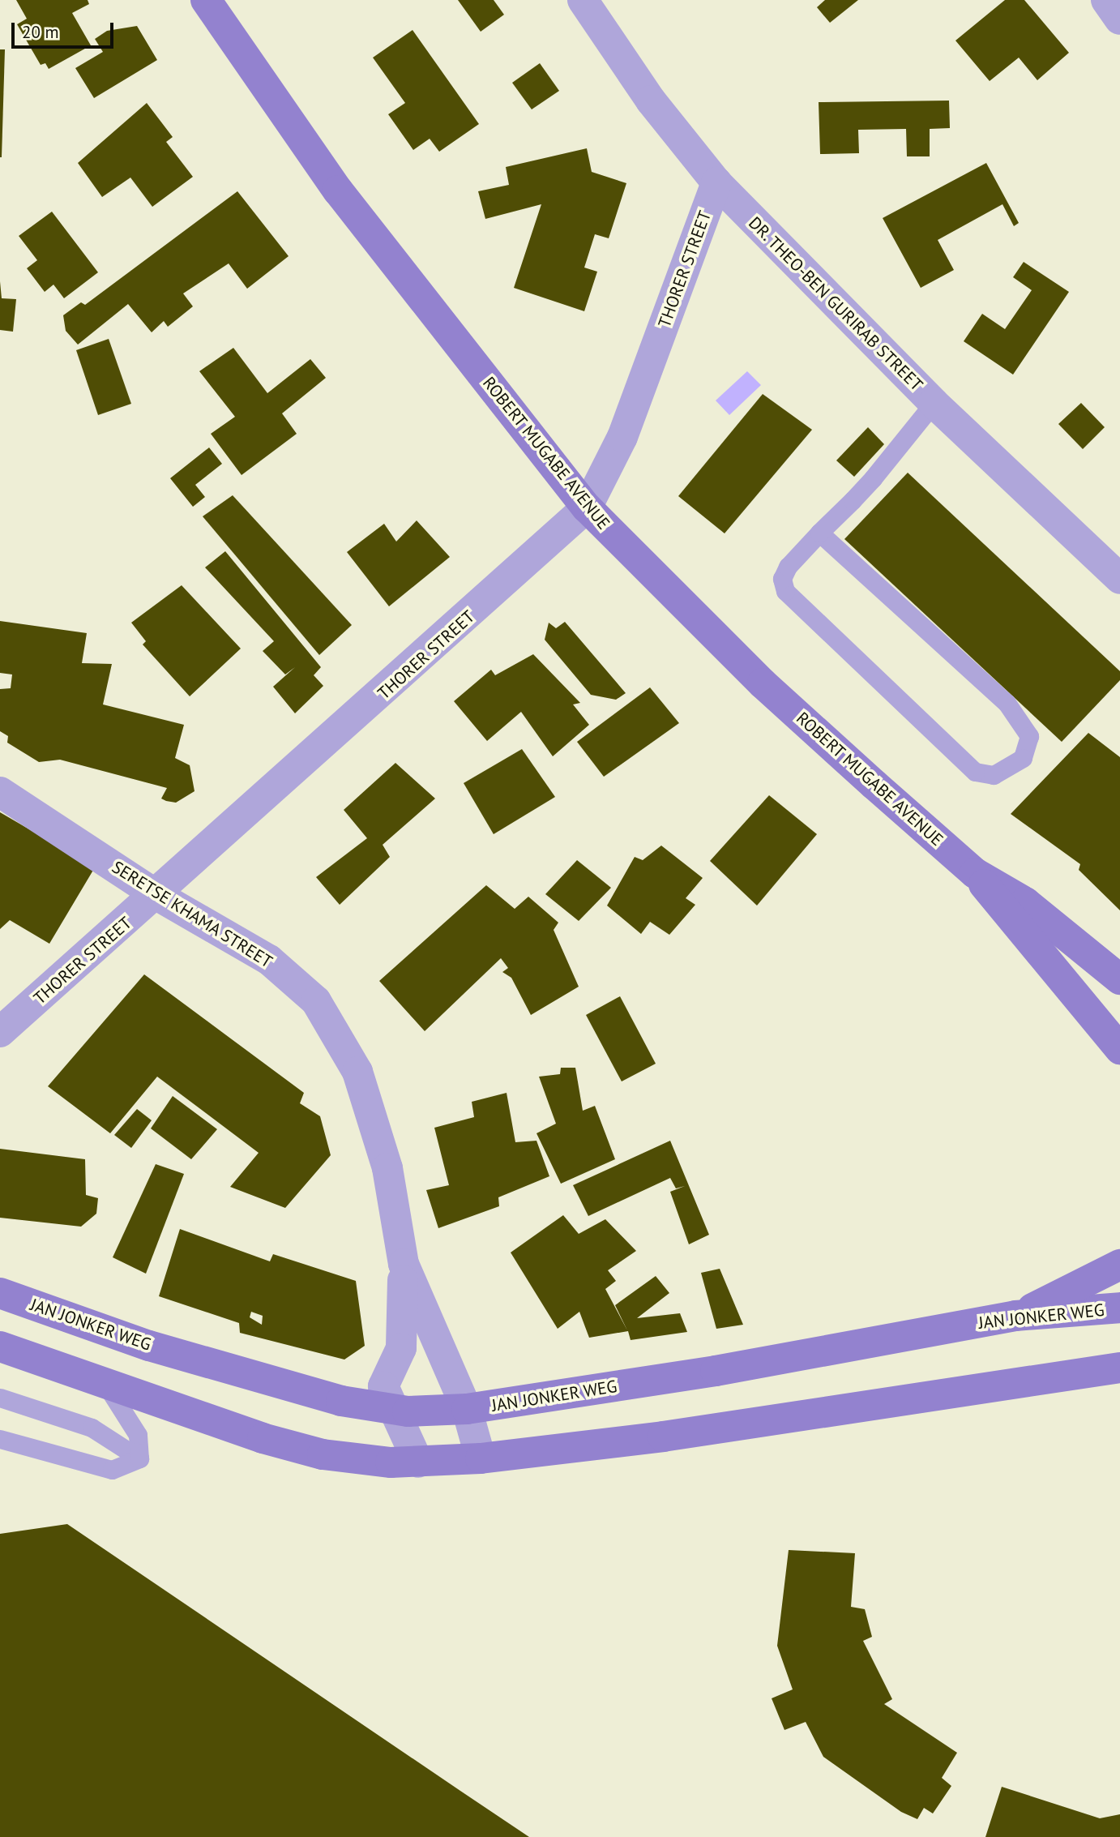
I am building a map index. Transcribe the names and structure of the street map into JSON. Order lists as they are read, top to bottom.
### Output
{
  "streets": {
    "main road": ["ROBERT MUGABE AVENUE", "JAN JONKER WEG"],
    "street": ["THORER STREET", "DR. THEO-BEN GURIRAB STREET", "SERETSE KHAMA STREET"]
  },
  "crossings": [
    ["THORER STREET", "DR. THEO-BEN GURIRAB STREET"],
    ["THORER STREET", "ROBERT MUGABE AVENUE"],
    ["THORER STREET", "SERETSE KHAMA STREET"],
    ["SERETSE KHAMA STREET", "JAN JONKER WEG"]
  ],
  "scale_bar": "20 m"
}
